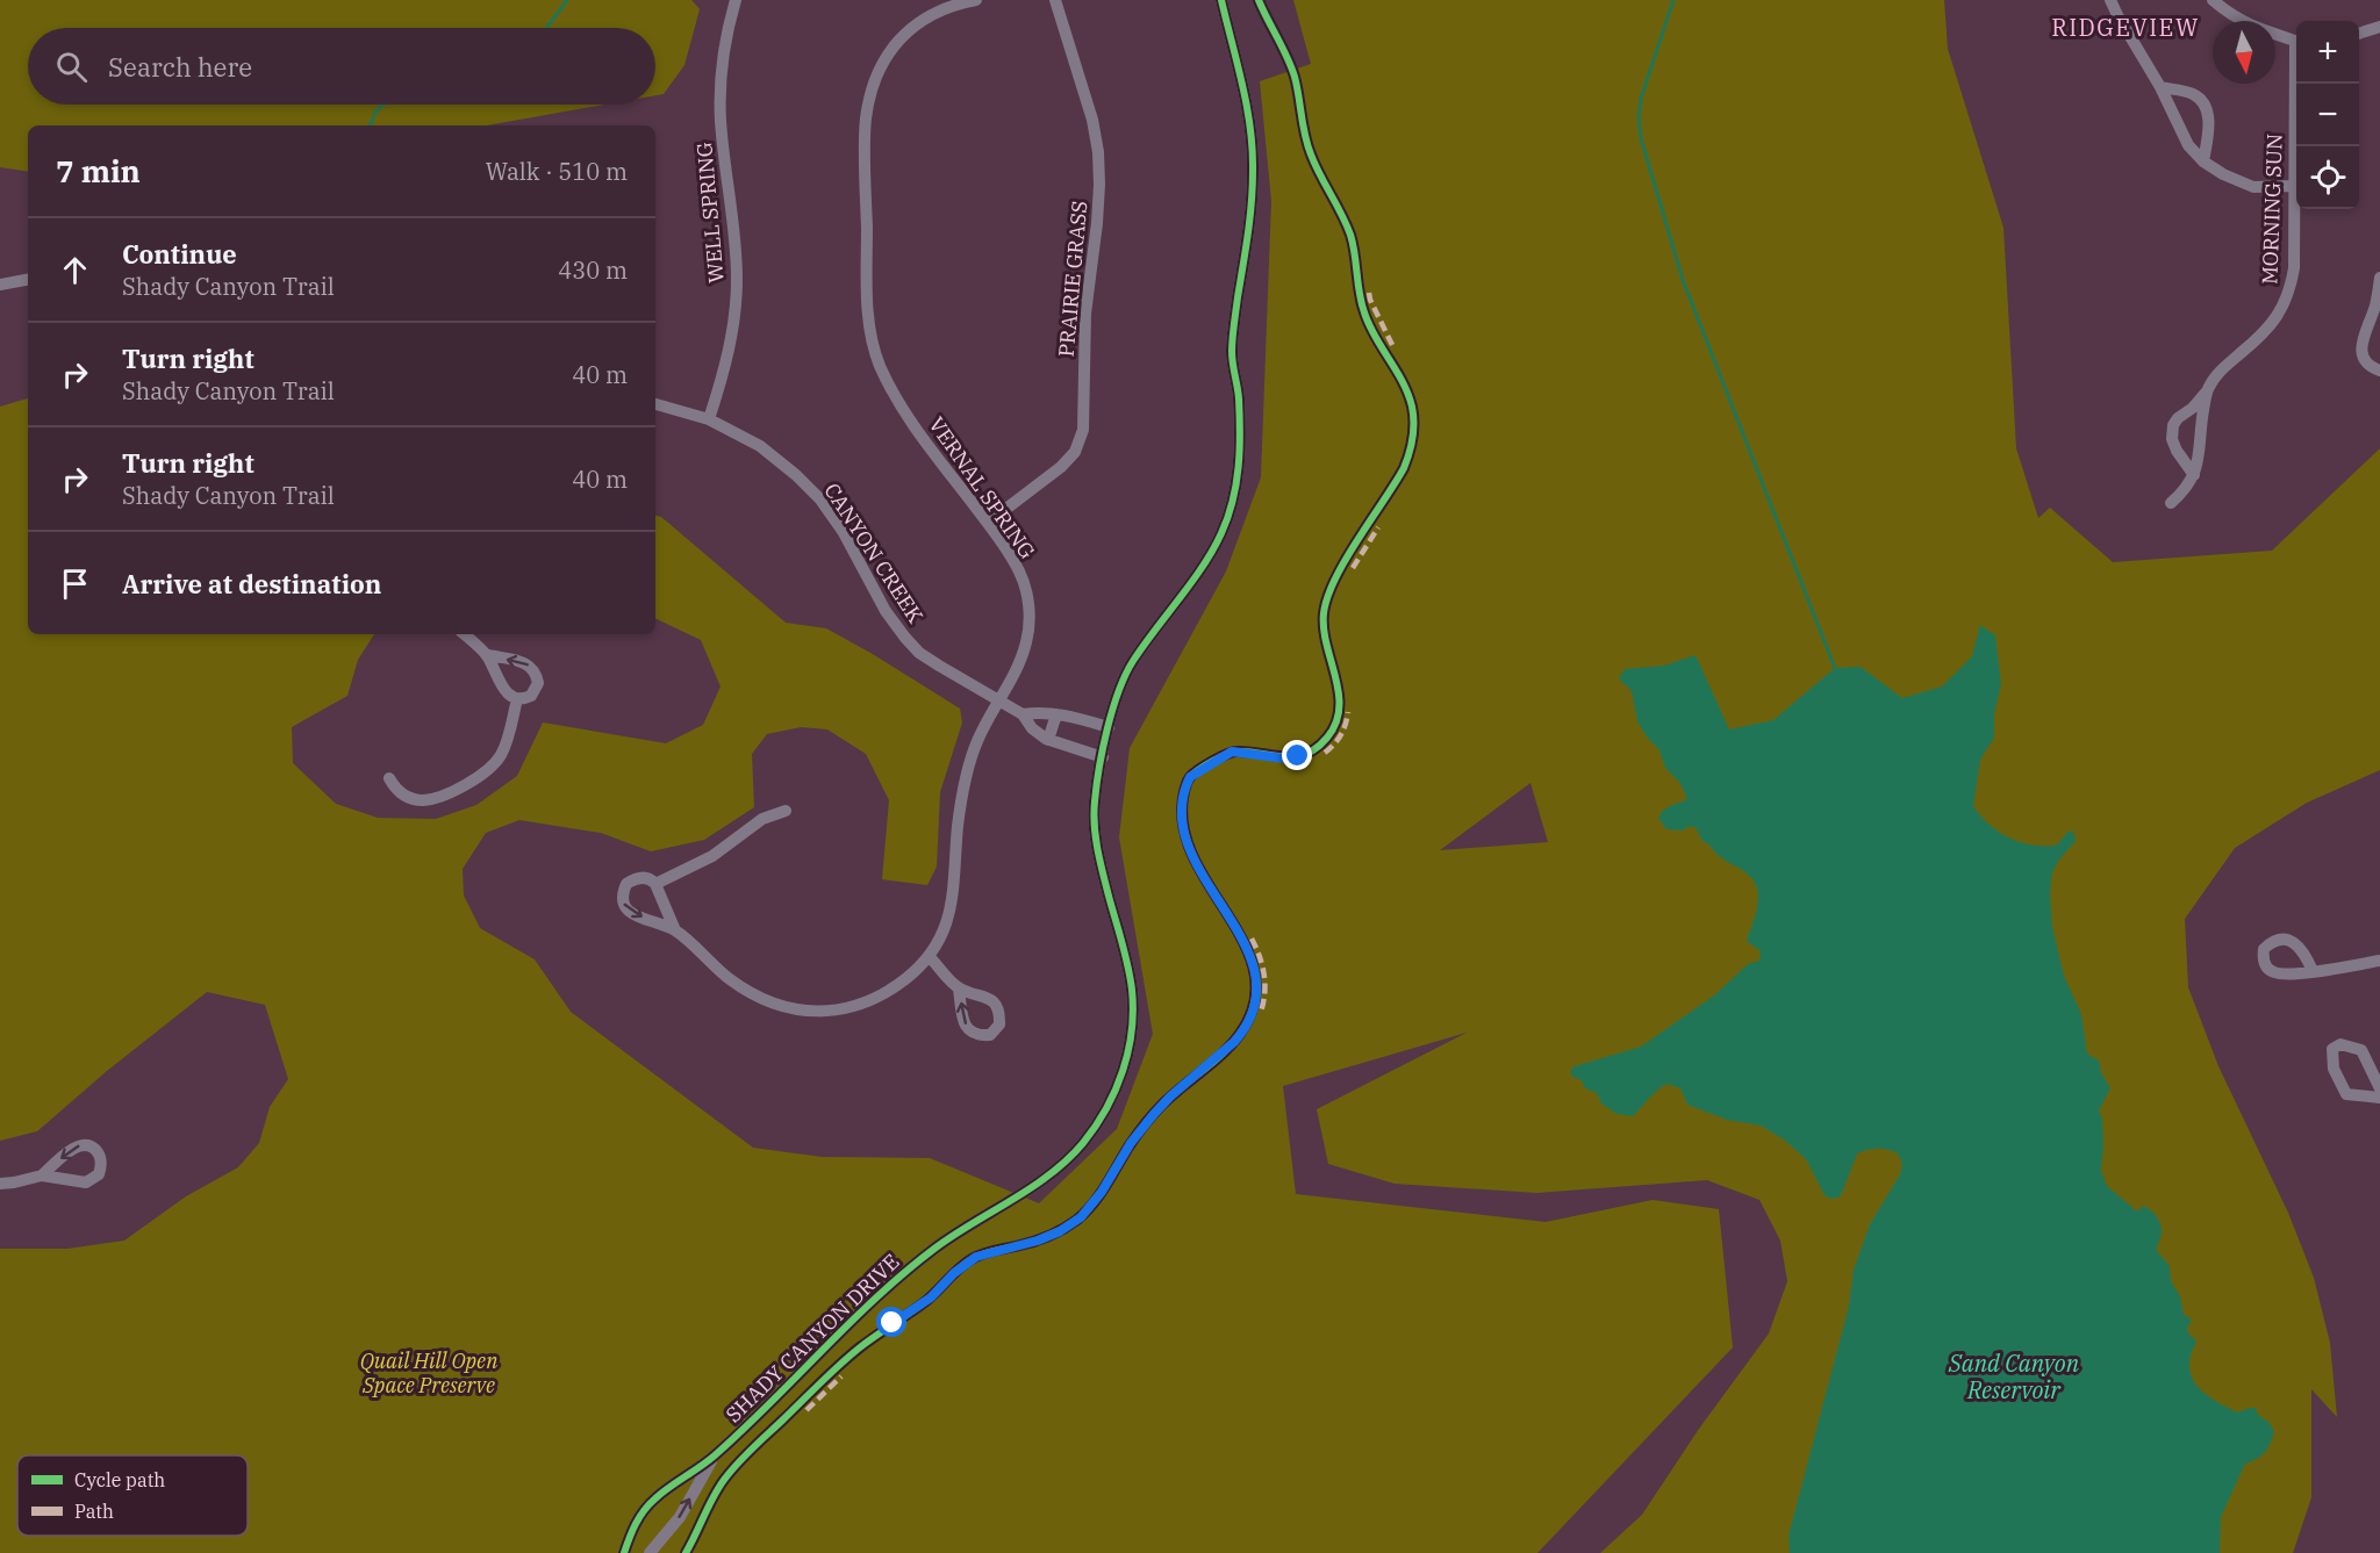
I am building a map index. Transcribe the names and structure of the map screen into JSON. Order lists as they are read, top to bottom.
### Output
{
  "streets": {
    "street": [
      "MORNING SUN",
      "WELL SPRING",
      "PRAIRIE GRASS",
      "VERNAL SPRING",
      "CANYON CREEK",
      "SHADY CANYON DRIVE"
    ]
  },
  "crossings": [
    ["WELL SPRING", "CANYON CREEK"],
    ["PRAIRIE GRASS", "VERNAL SPRING"],
    ["VERNAL SPRING", "CANYON CREEK"],
    ["CANYON CREEK", "SHADY CANYON DRIVE"]
  ],
  "districts": ["RIDGEVIEW"],
  "water": ["Sand Canyon Reservoir"],
  "parks": ["Quail Hill Open Space Preserve"],
  "legend": ["Cycle path", "Path"],
  "north": "bottom",
  "page": {
    "map_buttons": ["+", "−"],
    "search": "Search here",
    "heading": ["7 min", "Walk · 510 m"],
    "list": [
      ["Continue", "Shady Canyon Trail", "430 m"],
      ["Turn right", "Shady Canyon Trail", "40 m"],
      ["Turn right", "Shady Canyon Trail", "40 m"],
      "Arrive at destination"
    ]
  }
}
